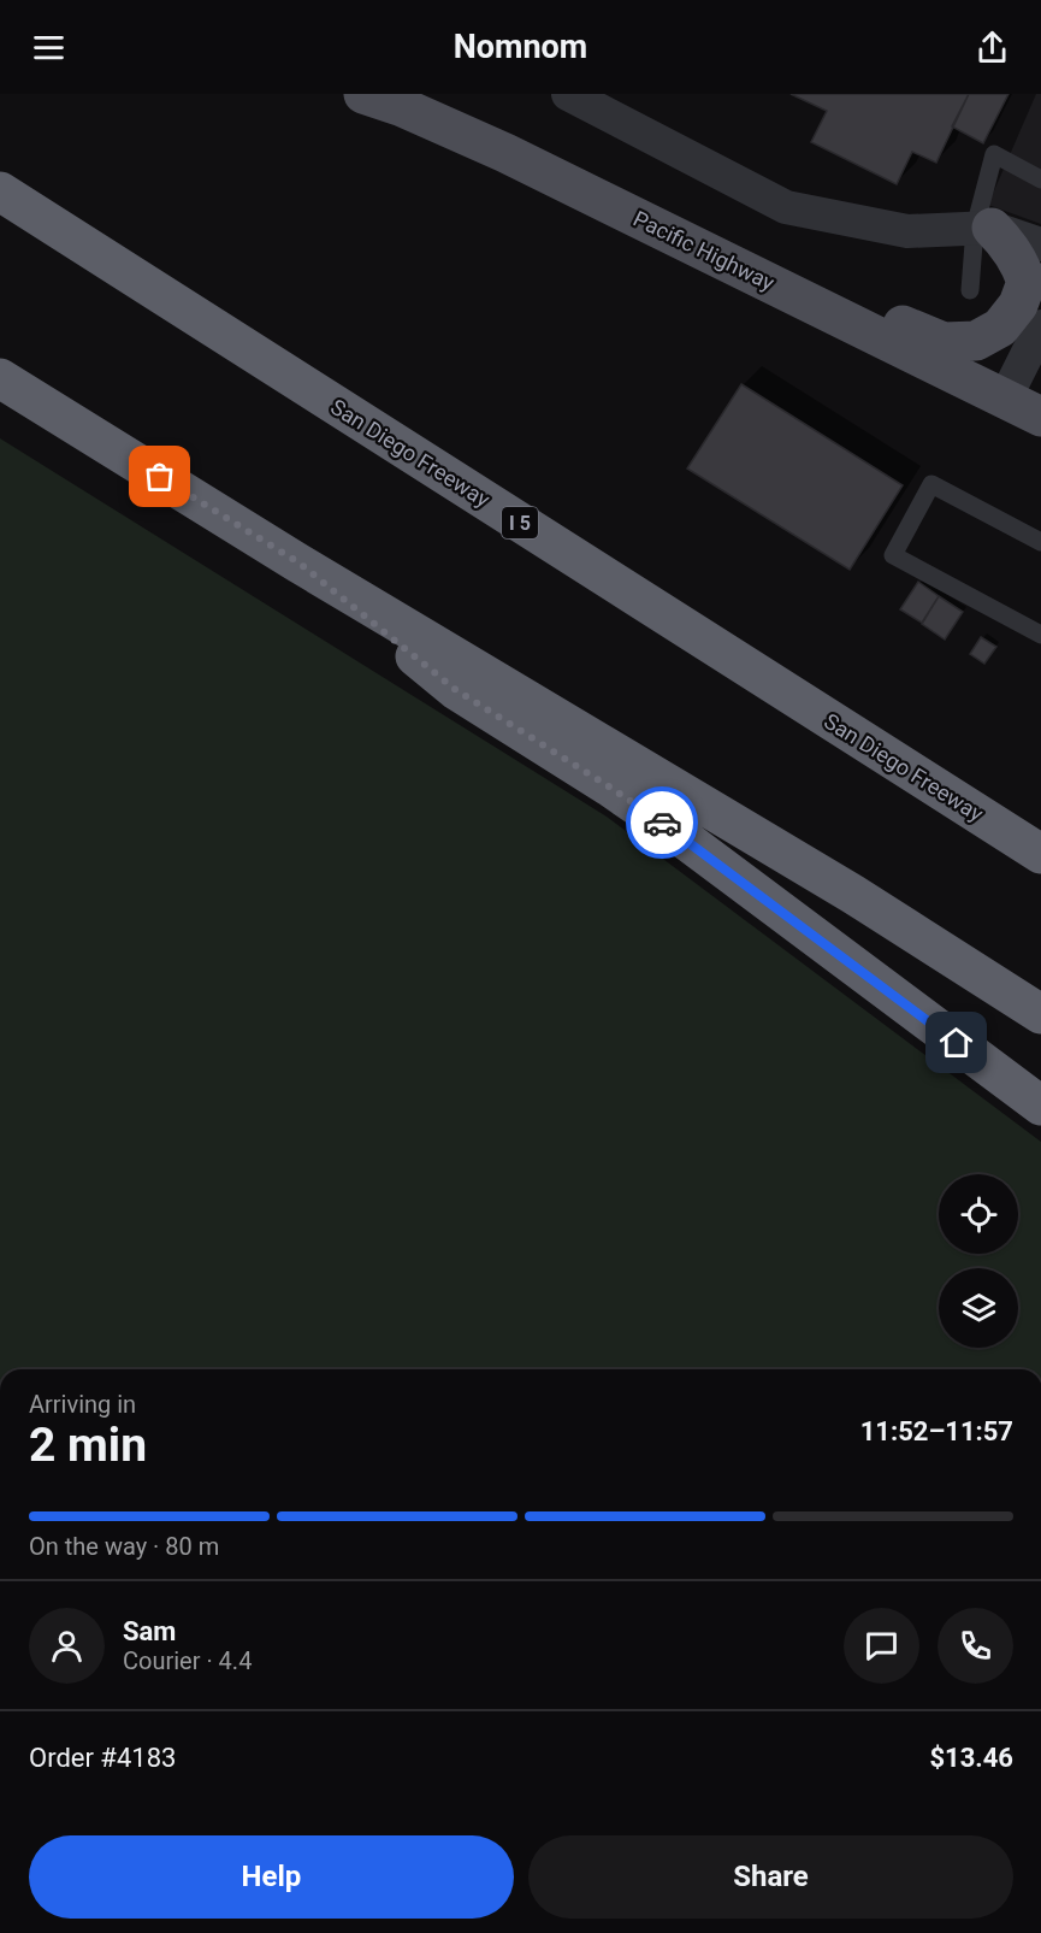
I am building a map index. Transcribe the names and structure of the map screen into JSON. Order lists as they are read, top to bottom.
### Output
{
  "streets": {
    "highway": ["San Diego Freeway", "I 5"],
    "main road": ["Pacific Highway"]
  },
  "page": {
    "header": "Nomnom",
    "heading": ["2 min", "Arriving in", "11:52–11:57"],
    "panel": [
      "Sam",
      "Courier · 4.4",
      "Order #4183",
      "$13.46"
    ],
    "bar": "On the way · 80 m",
    "buttons": ["Help", "Share"]
  }
}
